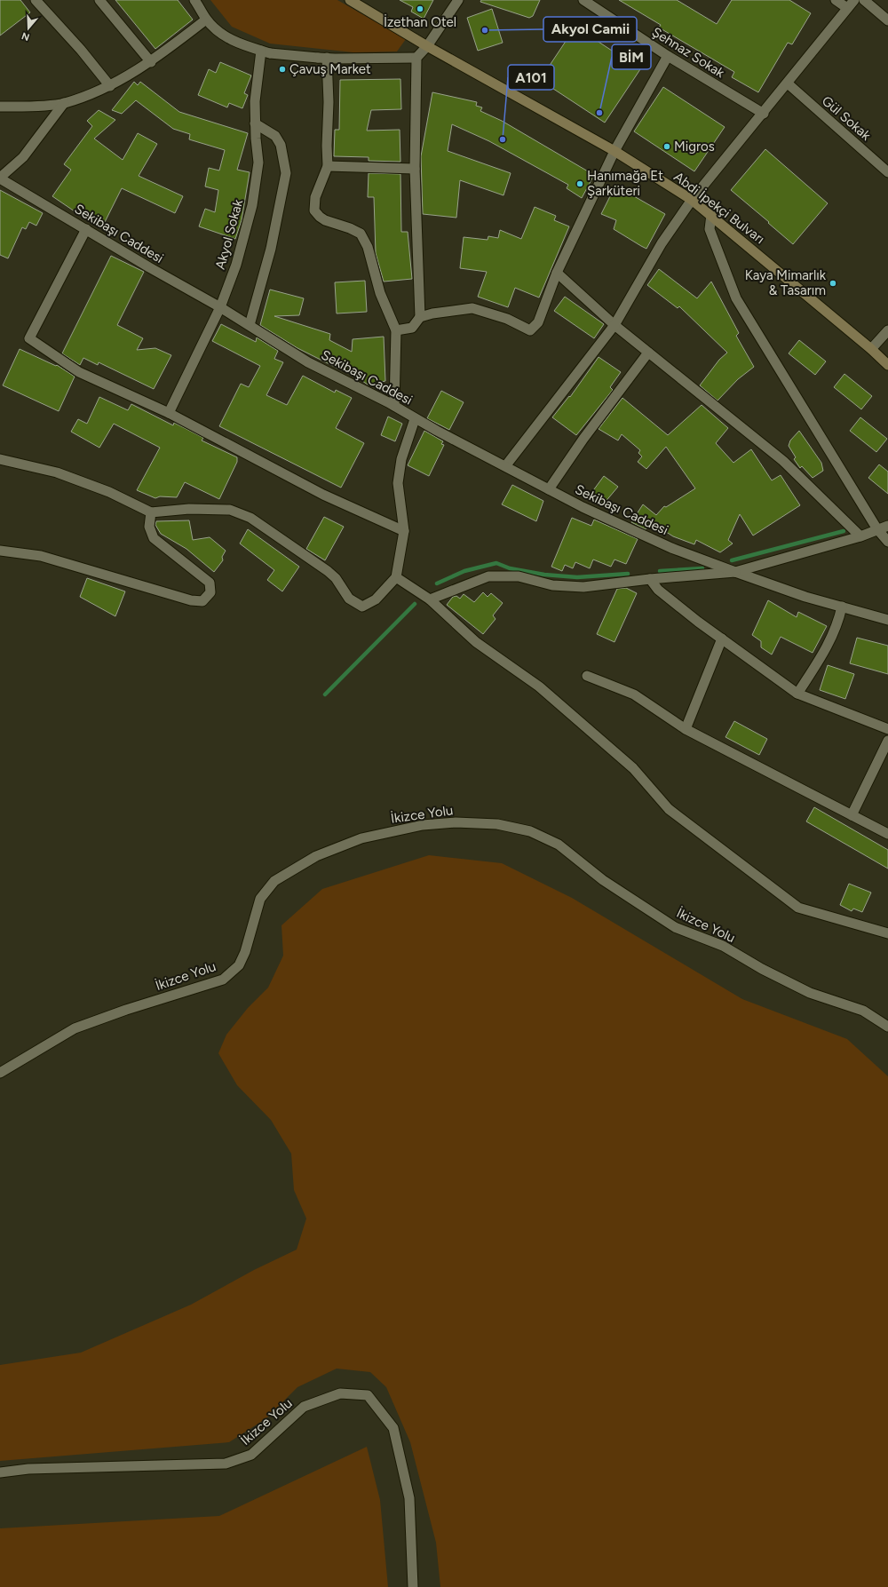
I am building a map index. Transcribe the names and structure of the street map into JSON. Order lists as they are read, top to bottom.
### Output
{
  "streets": {
    "main road": ["Abdi İpekçi Bulvarı"],
    "street": [
      "Şehnaz Sokak",
      "Gül Sokak",
      "Sekibaşı Caddesi",
      "Akyol Sokak",
      "İkizce Yolu"
    ]
  },
  "crossings": [
    ["Sekibaşı Caddesi", "Akyol Sokak"]
  ],
  "places": [
    "İzethan Otel",
    "Akyol Camii",
    "Çavuş Market",
    "BİM",
    "A101",
    "Migros",
    "Hanımağa Et Şarküteri",
    "Kaya Mimarlık & Tasarım"
  ],
  "north": "bottom"
}
